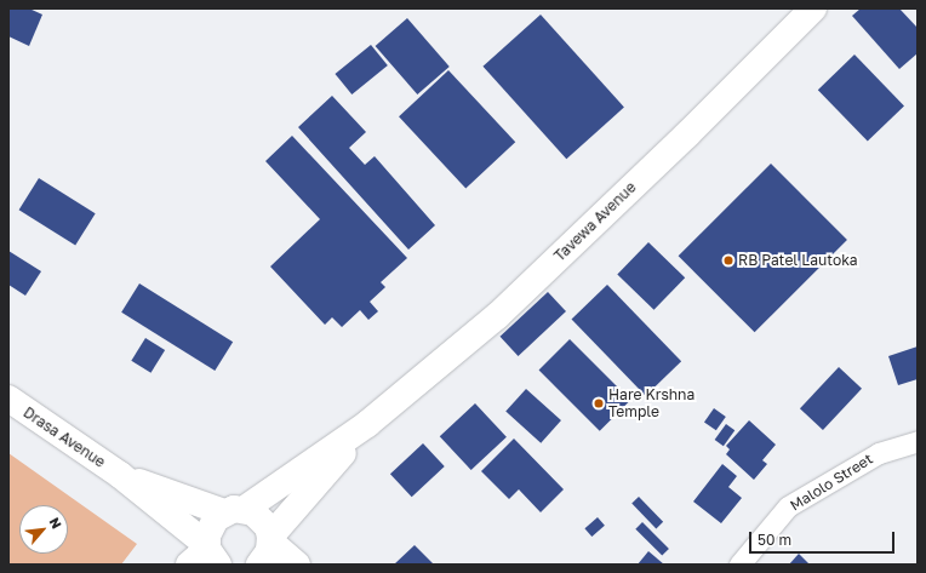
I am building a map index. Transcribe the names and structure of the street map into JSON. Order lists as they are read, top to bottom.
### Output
{
  "streets": {
    "main road": ["Tavewa Avenue", "Drasa Avenue"],
    "street": ["Malolo Street"]
  },
  "crossings": [
    ["Tavewa Avenue", "Drasa Avenue"]
  ],
  "places": ["RB Patel Lautoka", "Hare Krshna Temple"],
  "scale_bar": "50 m",
  "north": "top right"
}
